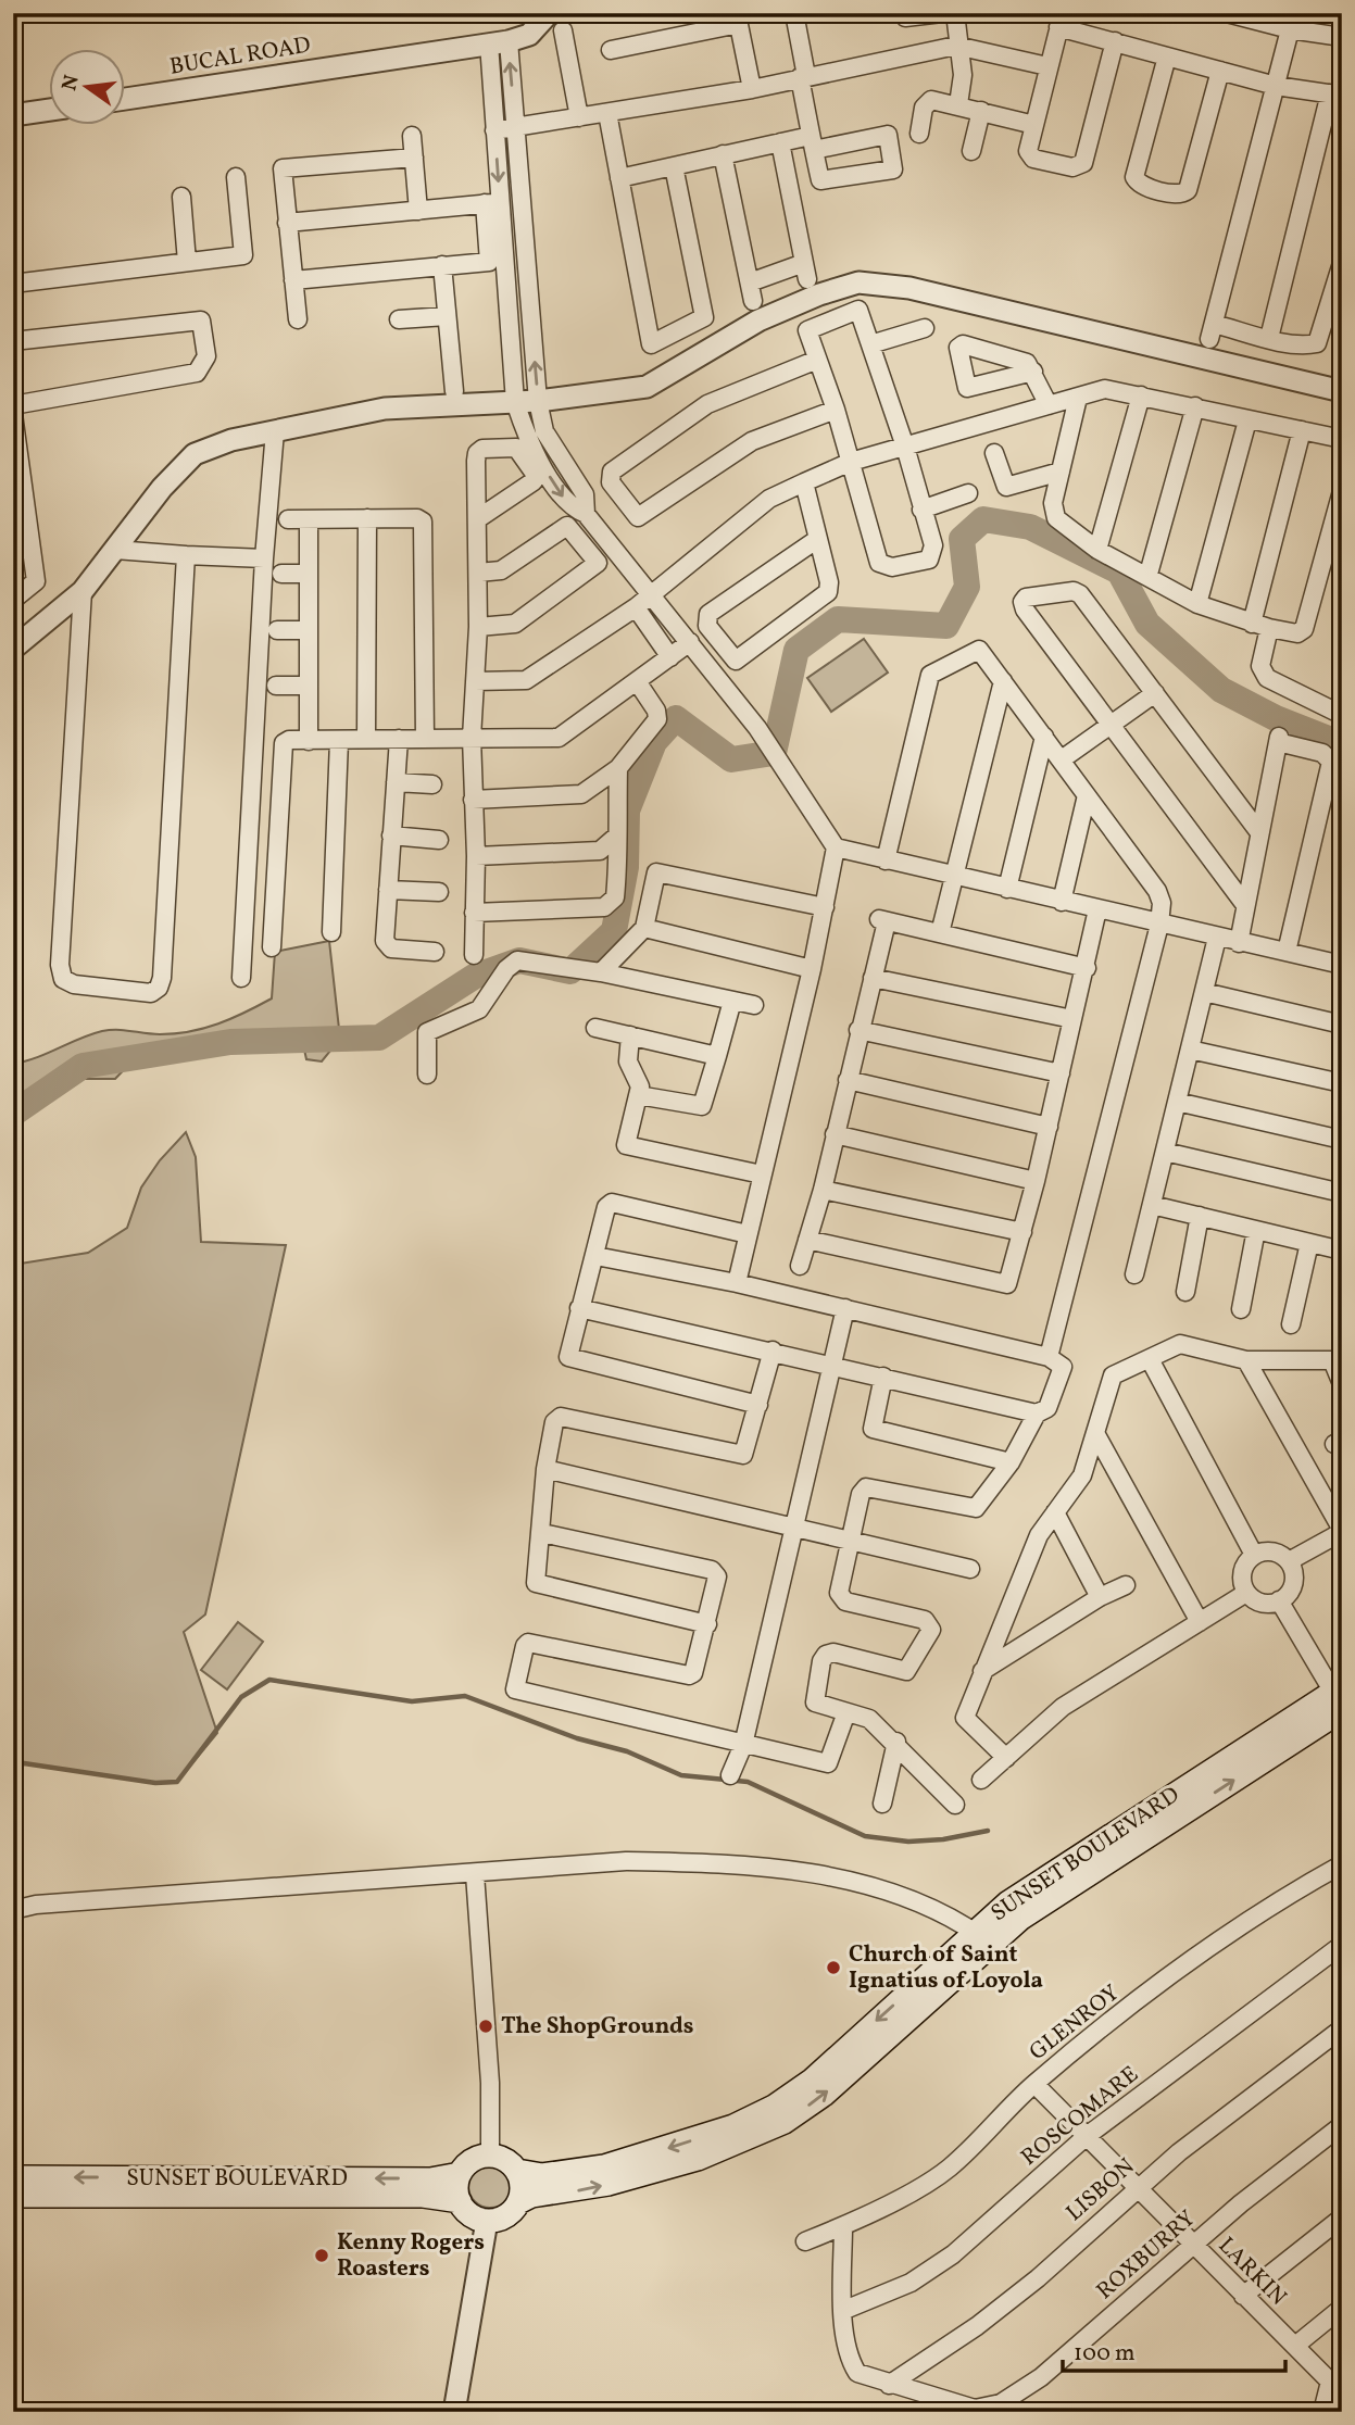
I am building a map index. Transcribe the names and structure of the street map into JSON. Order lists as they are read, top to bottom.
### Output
{
  "streets": {
    "main road": ["SUNSET BOULEVARD"],
    "street": [
      "BUCAL ROAD",
      "GLENROY",
      "ROSCOMARE",
      "LISBON",
      "ROXBURRY",
      "LARKIN"
    ]
  },
  "crossings": [
    ["GLENROY", "LARKIN"],
    ["ROSCOMARE", "LARKIN"],
    ["LISBON", "ROXBURRY"],
    ["LISBON", "LARKIN"],
    ["ROXBURRY", "LARKIN"]
  ],
  "places": ["Church of Saint Ignatius of Loyola", "The ShopGrounds", "Kenny Rogers Roasters"],
  "scale_bar": "100 m",
  "north": "left"
}
